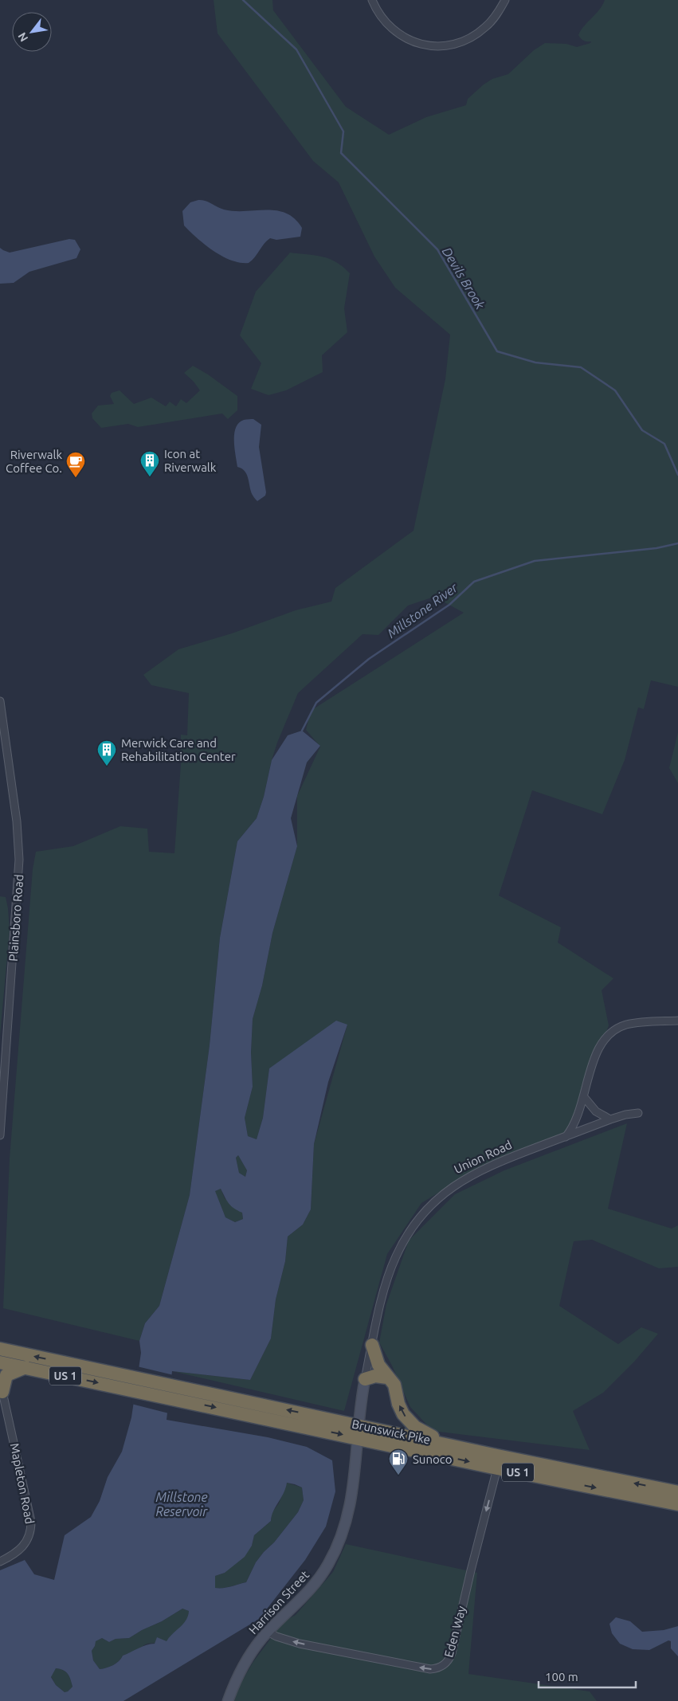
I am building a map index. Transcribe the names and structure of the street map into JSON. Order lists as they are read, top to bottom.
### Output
{
  "streets": {
    "highway": ["US 1", "Brunswick Pike"],
    "street": [
      "Plainsboro Road",
      "Union Road",
      "Mapleton Road",
      "Harrison Street",
      "Eden Way"
    ]
  },
  "crossings": [
    ["Union Road", "Brunswick Pike"],
    ["Union Road", "Harrison Street"],
    ["US 1", "Brunswick Pike"],
    ["Brunswick Pike", "Harrison Street"],
    ["Brunswick Pike", "Eden Way"],
    ["Harrison Street", "Eden Way"]
  ],
  "water": ["Devils Brook", "Millstone River", "Millstone Reservoir"],
  "places": {
    "building": ["Icon at Riverwalk", "Merwick Care and Rehabilitation Center"],
    "cafe": ["Riverwalk Coffee Co."],
    "fuel station": ["Sunoco"]
  },
  "scale_bar": "100 m",
  "north": "bottom left"
}
